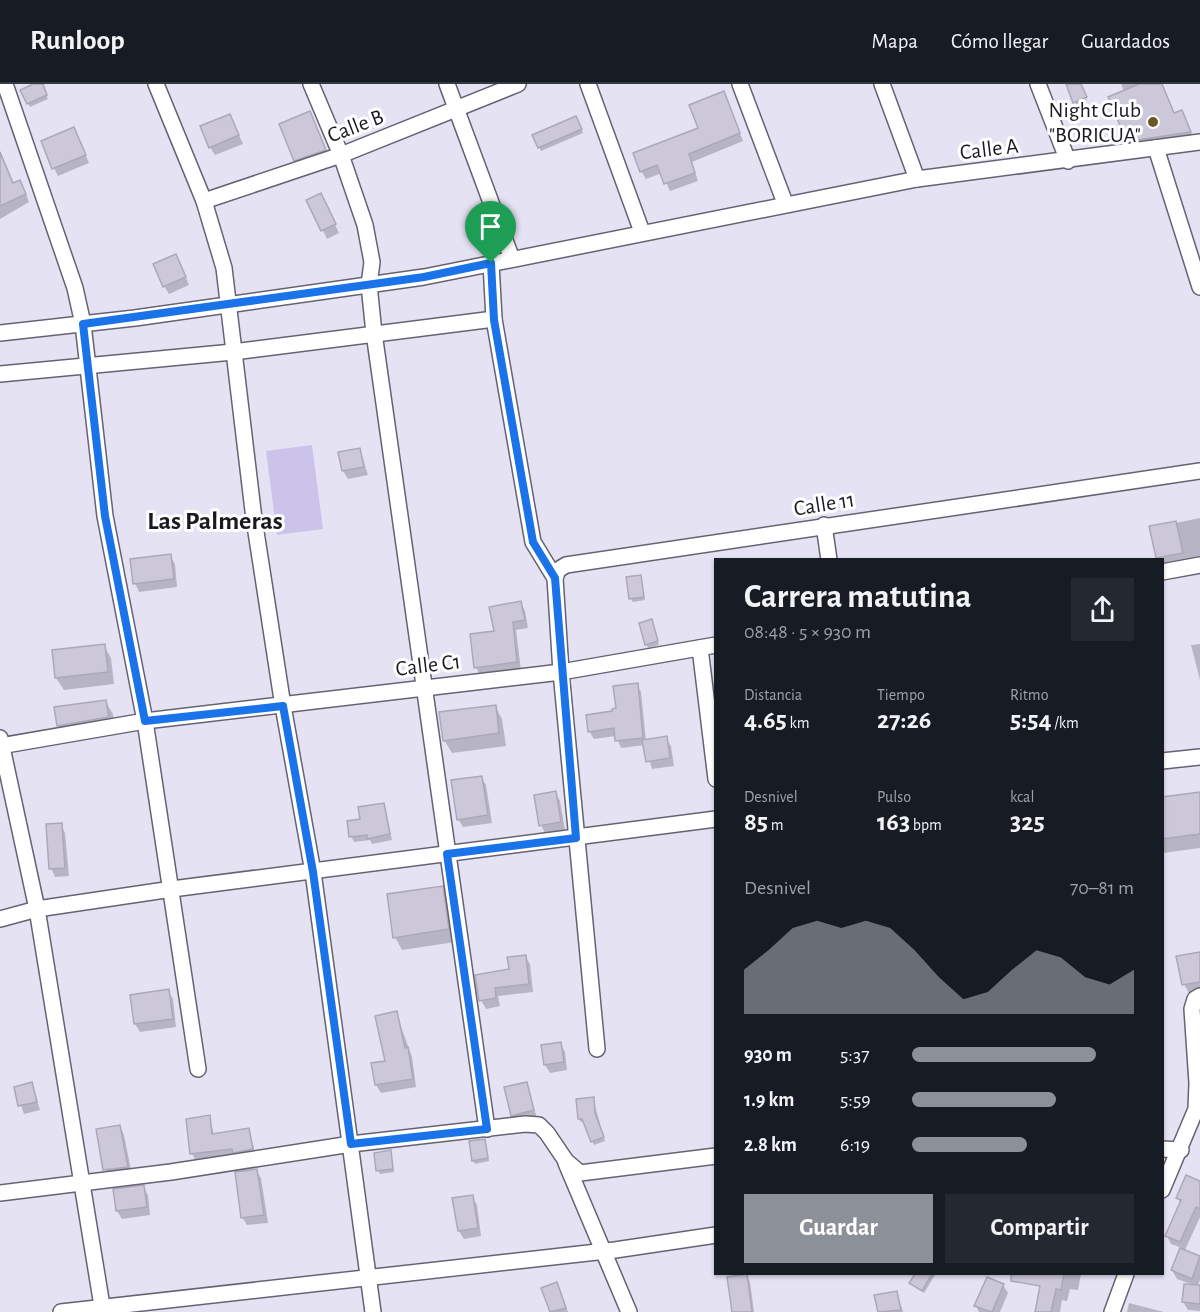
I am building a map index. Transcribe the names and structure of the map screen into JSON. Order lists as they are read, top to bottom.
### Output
{
  "streets": {
    "street": [
      "Calle B",
      "Calle A",
      "Calle 11",
      "Calle C1"
    ]
  },
  "districts": ["Las Palmeras"],
  "places": ["Night Club \"BORICUA\""],
  "page": {
    "header": "Runloop",
    "nav": ["Mapa", "Cómo llegar", "Guardados"],
    "heading": ["Carrera matutina", "08:48 · 5 × 930 m"],
    "stats": [
      ["Distancia", "4.65 km"],
      ["Tiempo", "27:26"],
      ["Ritmo", "5:54 /km"],
      ["Desnivel", "85 m"],
      ["Pulso", "163 bpm"],
      ["kcal", "325"]
    ],
    "chart": ["Desnivel", "70–81 m"],
    "list": [
      {
        "name": "930 m",
        "note": "5:37"
      },
      {
        "name": "1.9 km",
        "note": "5:59"
      },
      {
        "name": "2.8 km",
        "note": "6:19"
      }
    ],
    "buttons": ["Guardar", "Compartir"]
  }
}
